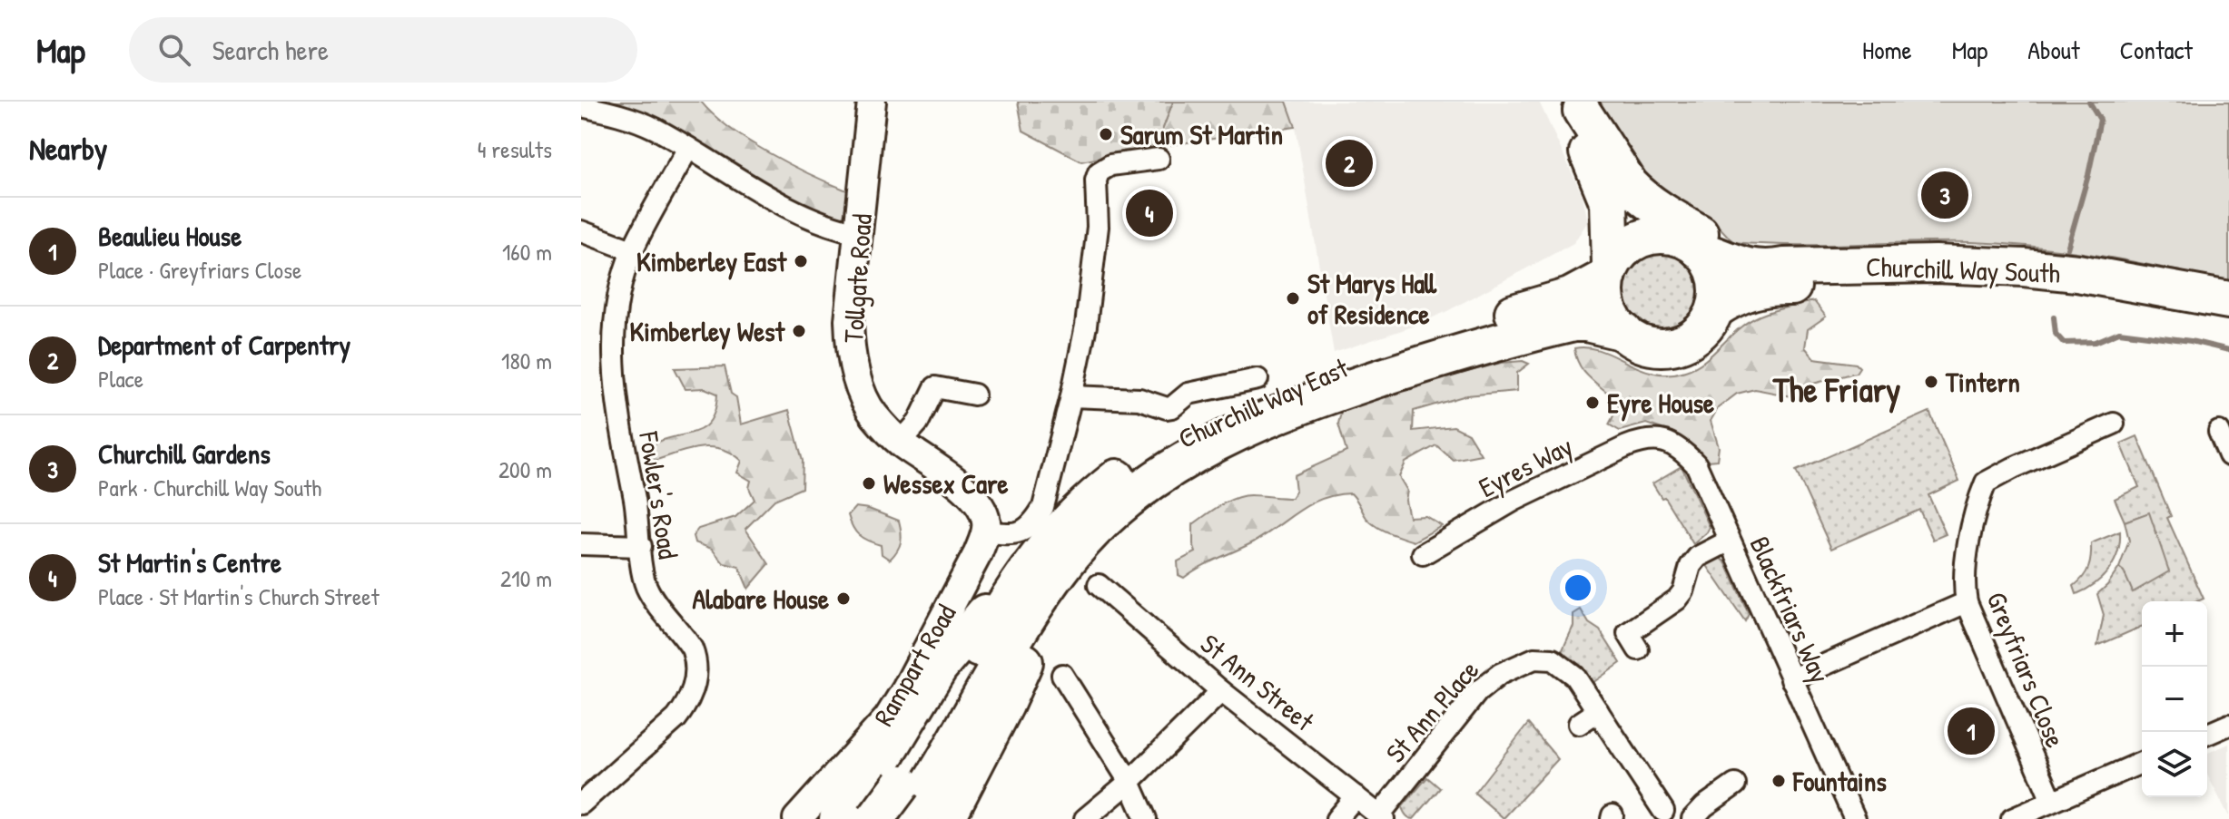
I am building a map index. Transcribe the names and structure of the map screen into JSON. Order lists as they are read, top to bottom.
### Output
{
  "streets": {
    "highway": ["Churchill Way South", "Churchill Way East"],
    "street": [
      "Tollgate Road",
      "Eyres Way",
      "Fowler's Road",
      "Blackfriars Way",
      "Rampart Road",
      "Greyfriars Close",
      "St Ann Street",
      "St Ann Place"
    ]
  },
  "crossings": [
    ["Churchill Way South", "Churchill Way East"],
    ["Tollgate Road", "Rampart Road"],
    ["Eyres Way", "Blackfriars Way"],
    ["St Ann Street", "St Ann Place"]
  ],
  "districts": ["The Friary"],
  "places": [
    "Sarum St Martin",
    "Kimberley East",
    "St Marys Hall of Residence",
    "Kimberley West",
    "Tintern",
    "Eyre House",
    "Wessex Care",
    "Alabare House",
    "Fountains"
  ],
  "page": {
    "header": "Map",
    "search": "Search here",
    "nav": [
      "Home",
      "Map",
      "About",
      "Contact"
    ],
    "heading": ["Nearby", "4 results"],
    "pins": [
      "2",
      "3",
      "4",
      "1"
    ],
    "list": [
      {
        "mark": "1",
        "name": "Beaulieu House",
        "note": "Place · Greyfriars Close",
        "value": "160 m"
      },
      {
        "mark": "2",
        "name": "Department of Carpentry",
        "note": "Place",
        "value": "180 m"
      },
      {
        "mark": "3",
        "name": "Churchill Gardens",
        "note": "Park · Churchill Way South",
        "value": "200 m"
      },
      {
        "mark": "4",
        "name": "St Martin's Centre",
        "note": "Place · St Martin's Church Street",
        "value": "210 m"
      }
    ],
    "map_buttons": ["+", "−"]
  }
}
